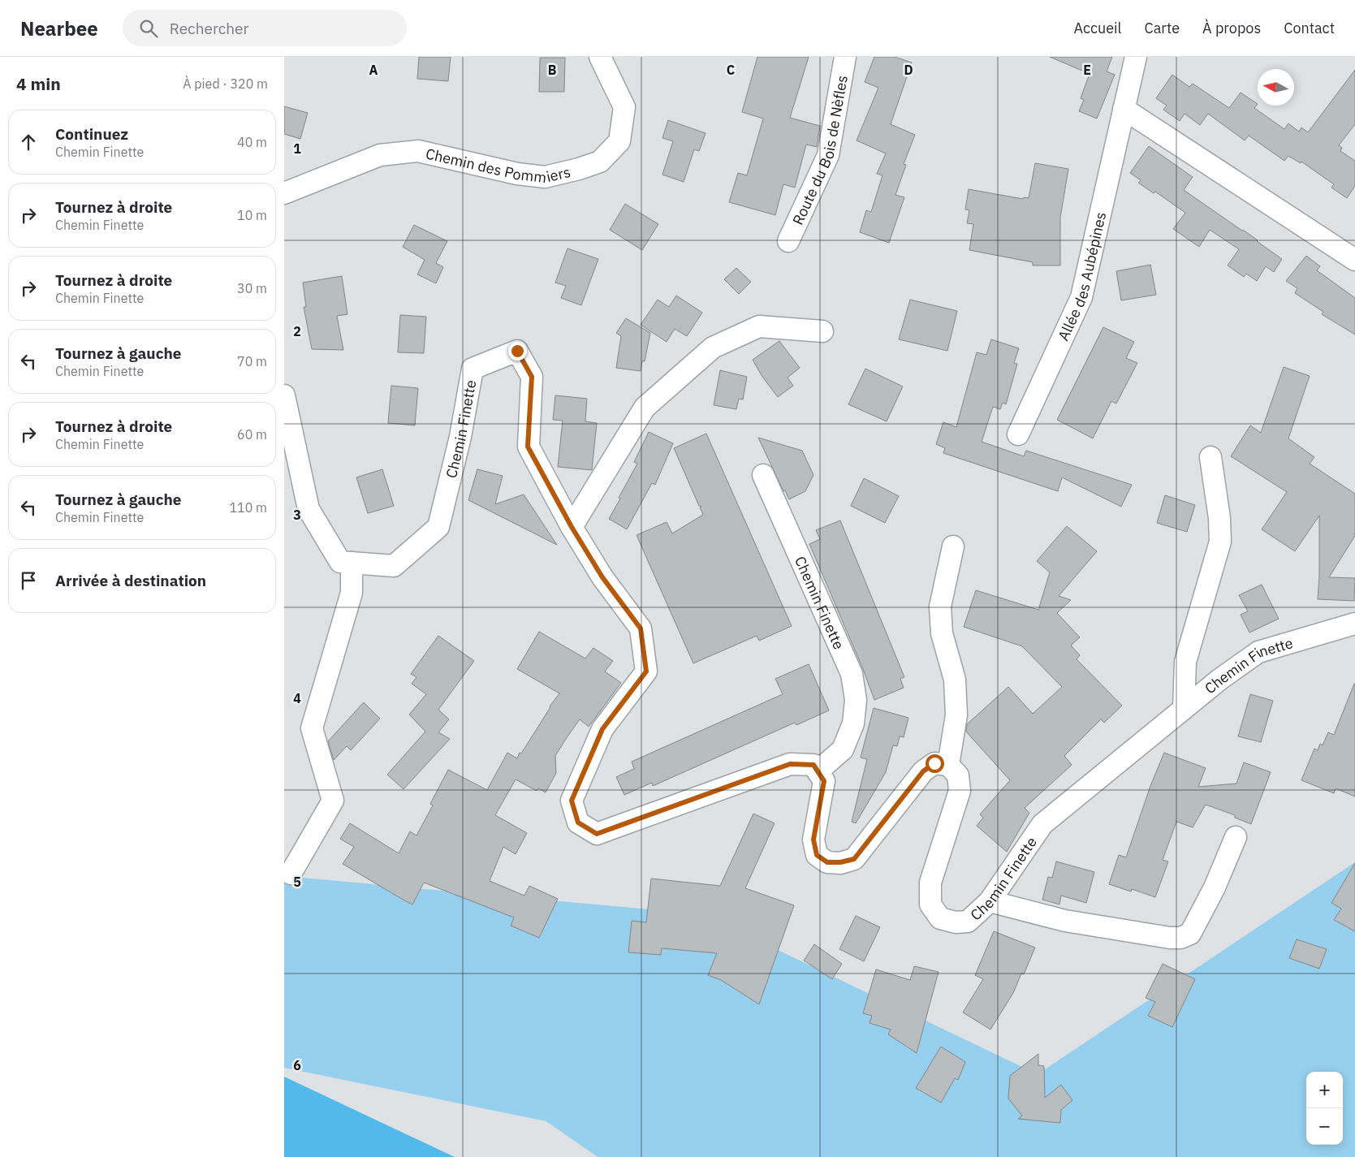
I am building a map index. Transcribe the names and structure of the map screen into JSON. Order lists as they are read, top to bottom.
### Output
{
  "streets": {
    "street": [
      "Route du Bois de Nèfles",
      "Chemin des Pommiers",
      "Allée des Aubépines",
      "Chemin Finette"
    ]
  },
  "north": "left",
  "page": {
    "header": "Nearbee",
    "search": "Rechercher",
    "nav": [
      "Accueil",
      "Carte",
      "À propos",
      "Contact"
    ],
    "heading": ["4 min", "À pied · 320 m"],
    "list": [
      ["Continuez", "Chemin Finette", "40 m"],
      ["Tournez à droite", "Chemin Finette", "10 m"],
      ["Tournez à droite", "Chemin Finette", "30 m"],
      ["Tournez à gauche", "Chemin Finette", "70 m"],
      ["Tournez à droite", "Chemin Finette", "60 m"],
      ["Tournez à gauche", "Chemin Finette", "110 m"],
      "Arrivée à destination"
    ],
    "map_buttons": ["+", "−"]
  },
  "grid": {
    "columns": [
      "A",
      "B",
      "C",
      "D",
      "E"
    ],
    "rows": [
      "1",
      "2",
      "3",
      "4",
      "5",
      "6"
    ]
  }
}
